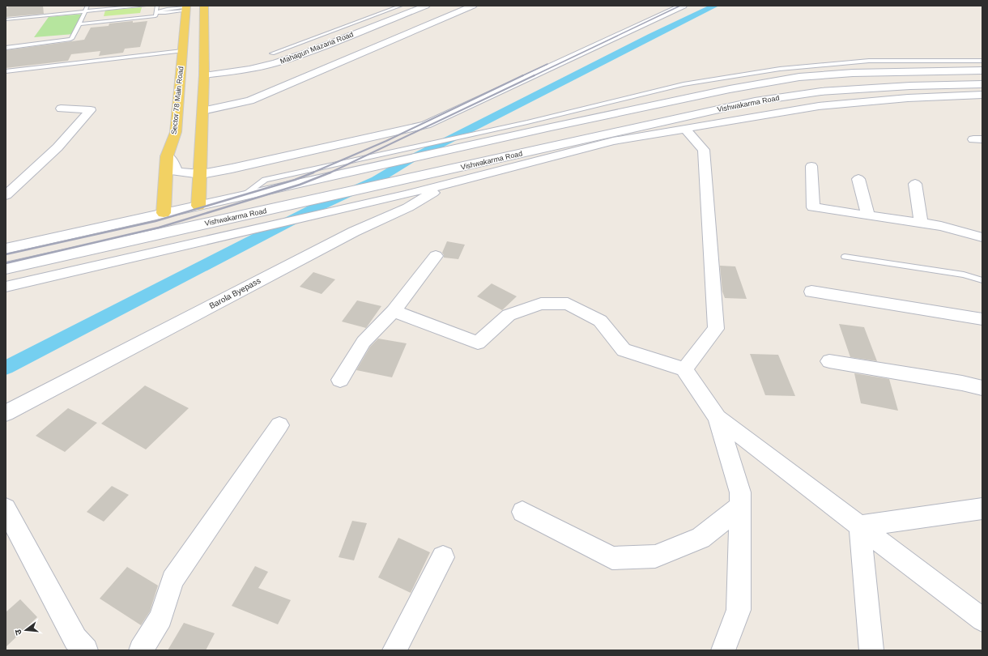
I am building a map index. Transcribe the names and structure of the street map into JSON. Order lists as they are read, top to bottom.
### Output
{
  "streets": {
    "main road": ["Sector 78 Main Road", "Vishwakarma Road"],
    "street": ["Mahagun Mazaria Road", "Barola Byepass"]
  },
  "crossings": [
    ["Vishwakarma Road", "Barola Byepass"]
  ],
  "north": "left"
}
